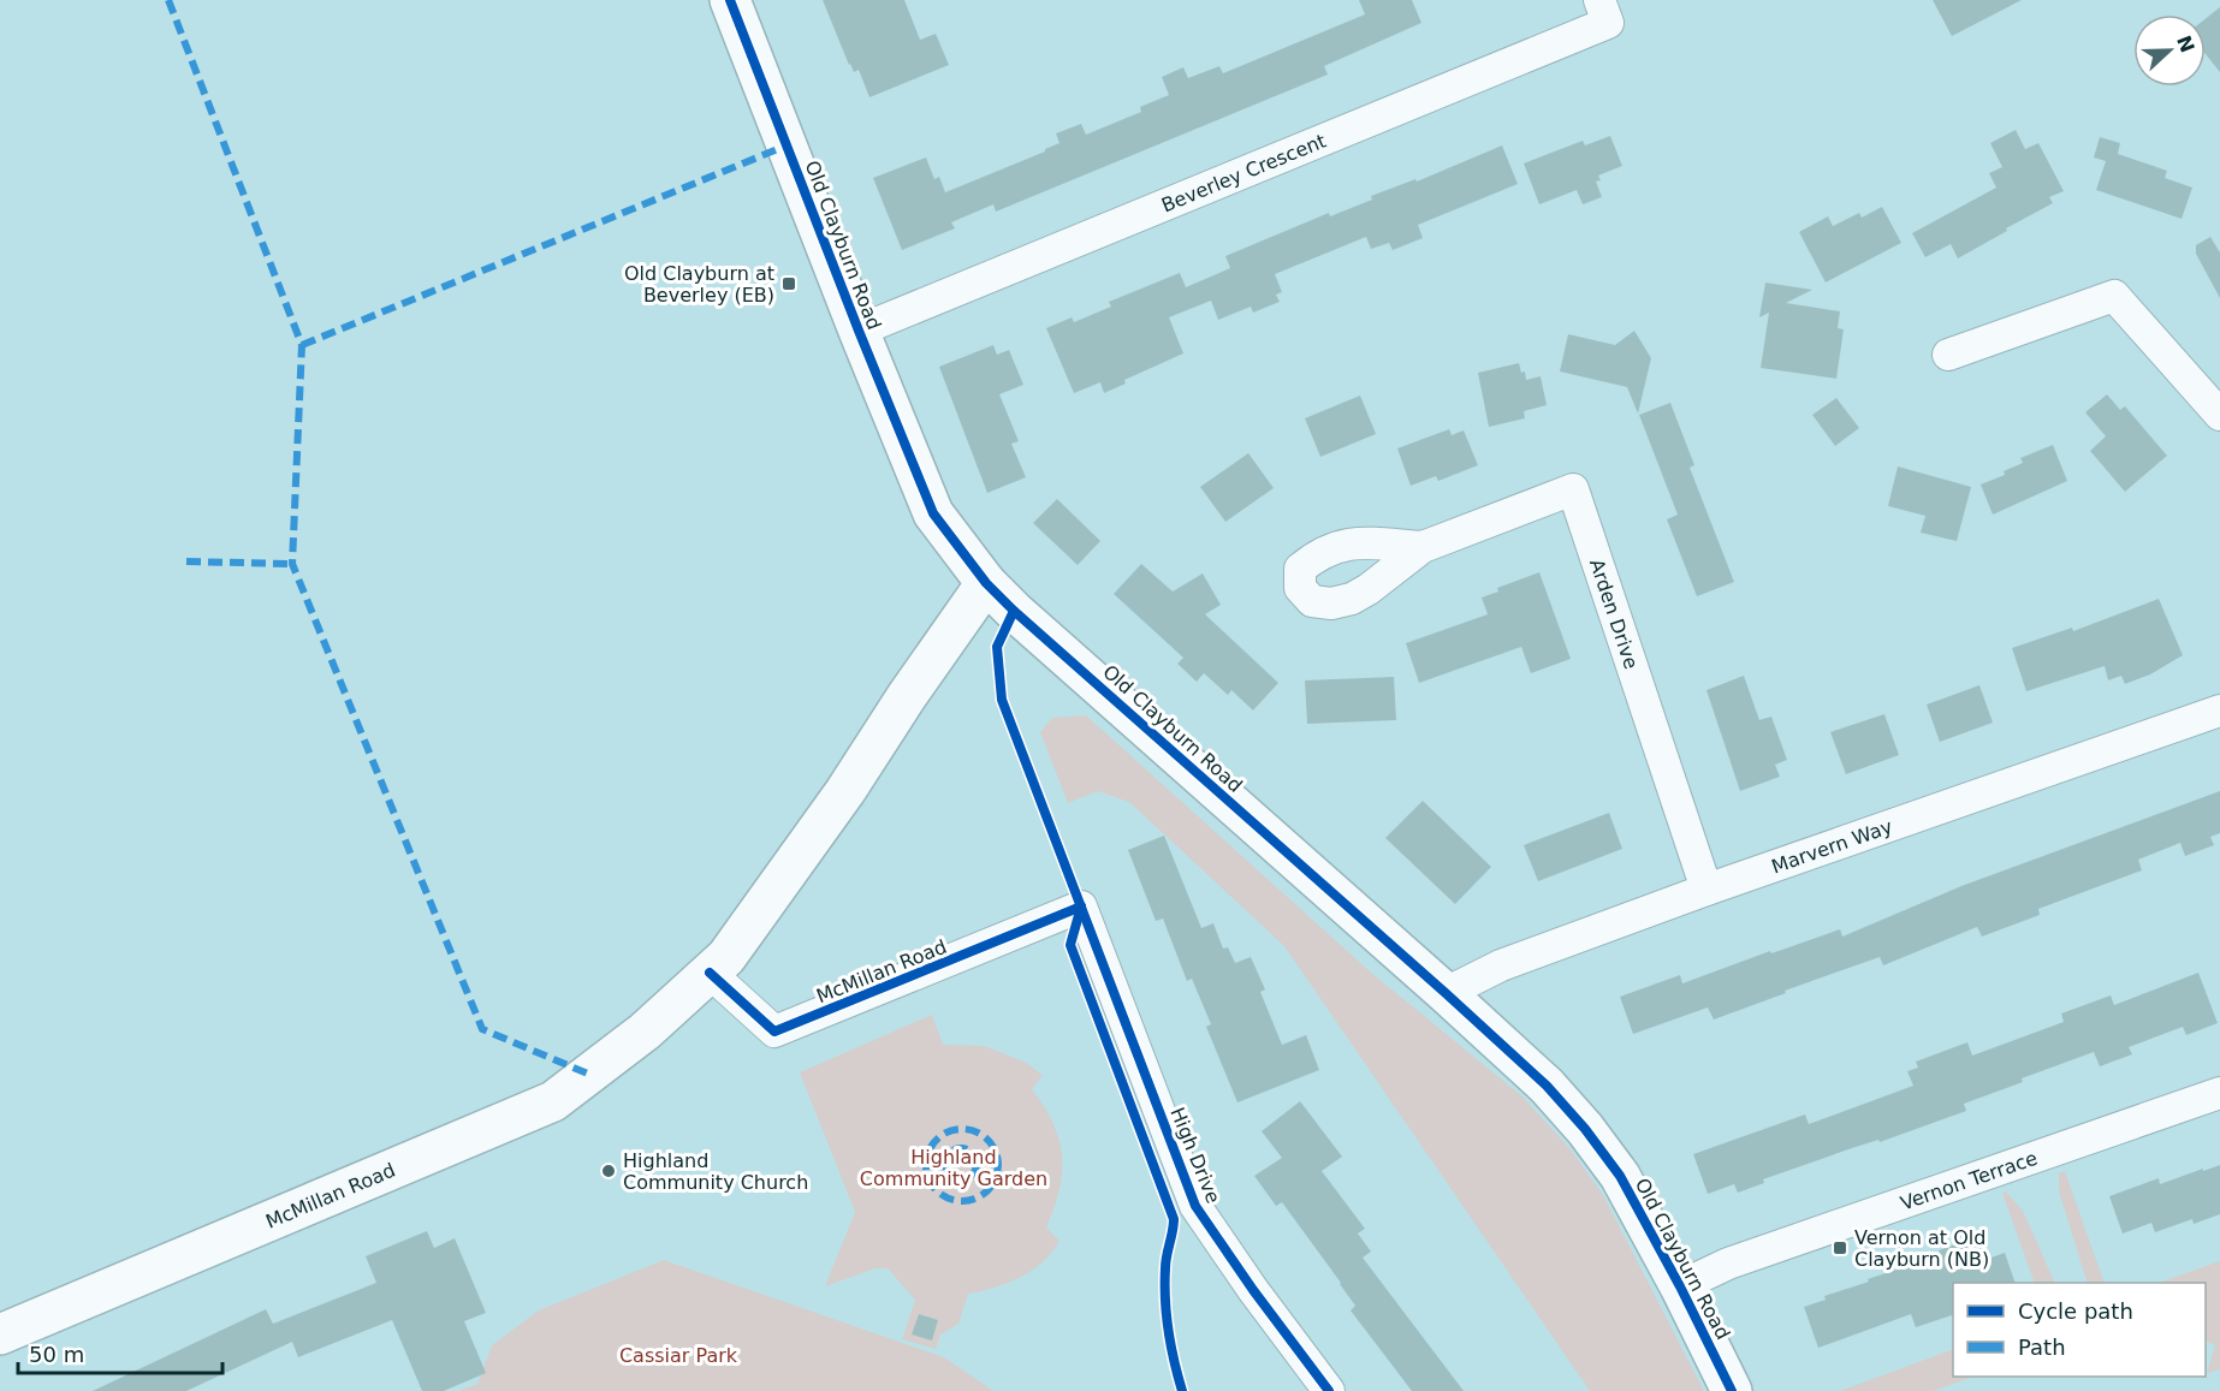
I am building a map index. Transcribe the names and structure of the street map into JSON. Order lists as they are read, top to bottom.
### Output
{
  "streets": {
    "main road": ["Old Clayburn Road", "McMillan Road"],
    "street": [
      "Beverley Crescent",
      "Arden Drive",
      "Marvern Way",
      "High Drive",
      "Vernon Terrace"
    ]
  },
  "crossings": [
    ["Beverley Crescent", "Old Clayburn Road"],
    ["Old Clayburn Road", "Marvern Way"],
    ["Old Clayburn Road", "McMillan Road"],
    ["Old Clayburn Road", "Vernon Terrace"],
    ["Arden Drive", "Marvern Way"],
    ["McMillan Road", "High Drive"]
  ],
  "parks": ["Highland Community Garden", "Cassiar Park"],
  "places": {
    "transit": ["Old Clayburn at Beverley (EB)", "Vernon at Old Clayburn (NB)"],
    "other": ["Highland Community Church"]
  },
  "legend": ["Cycle path", "Path"],
  "scale_bar": "50 m",
  "north": "right"
}
